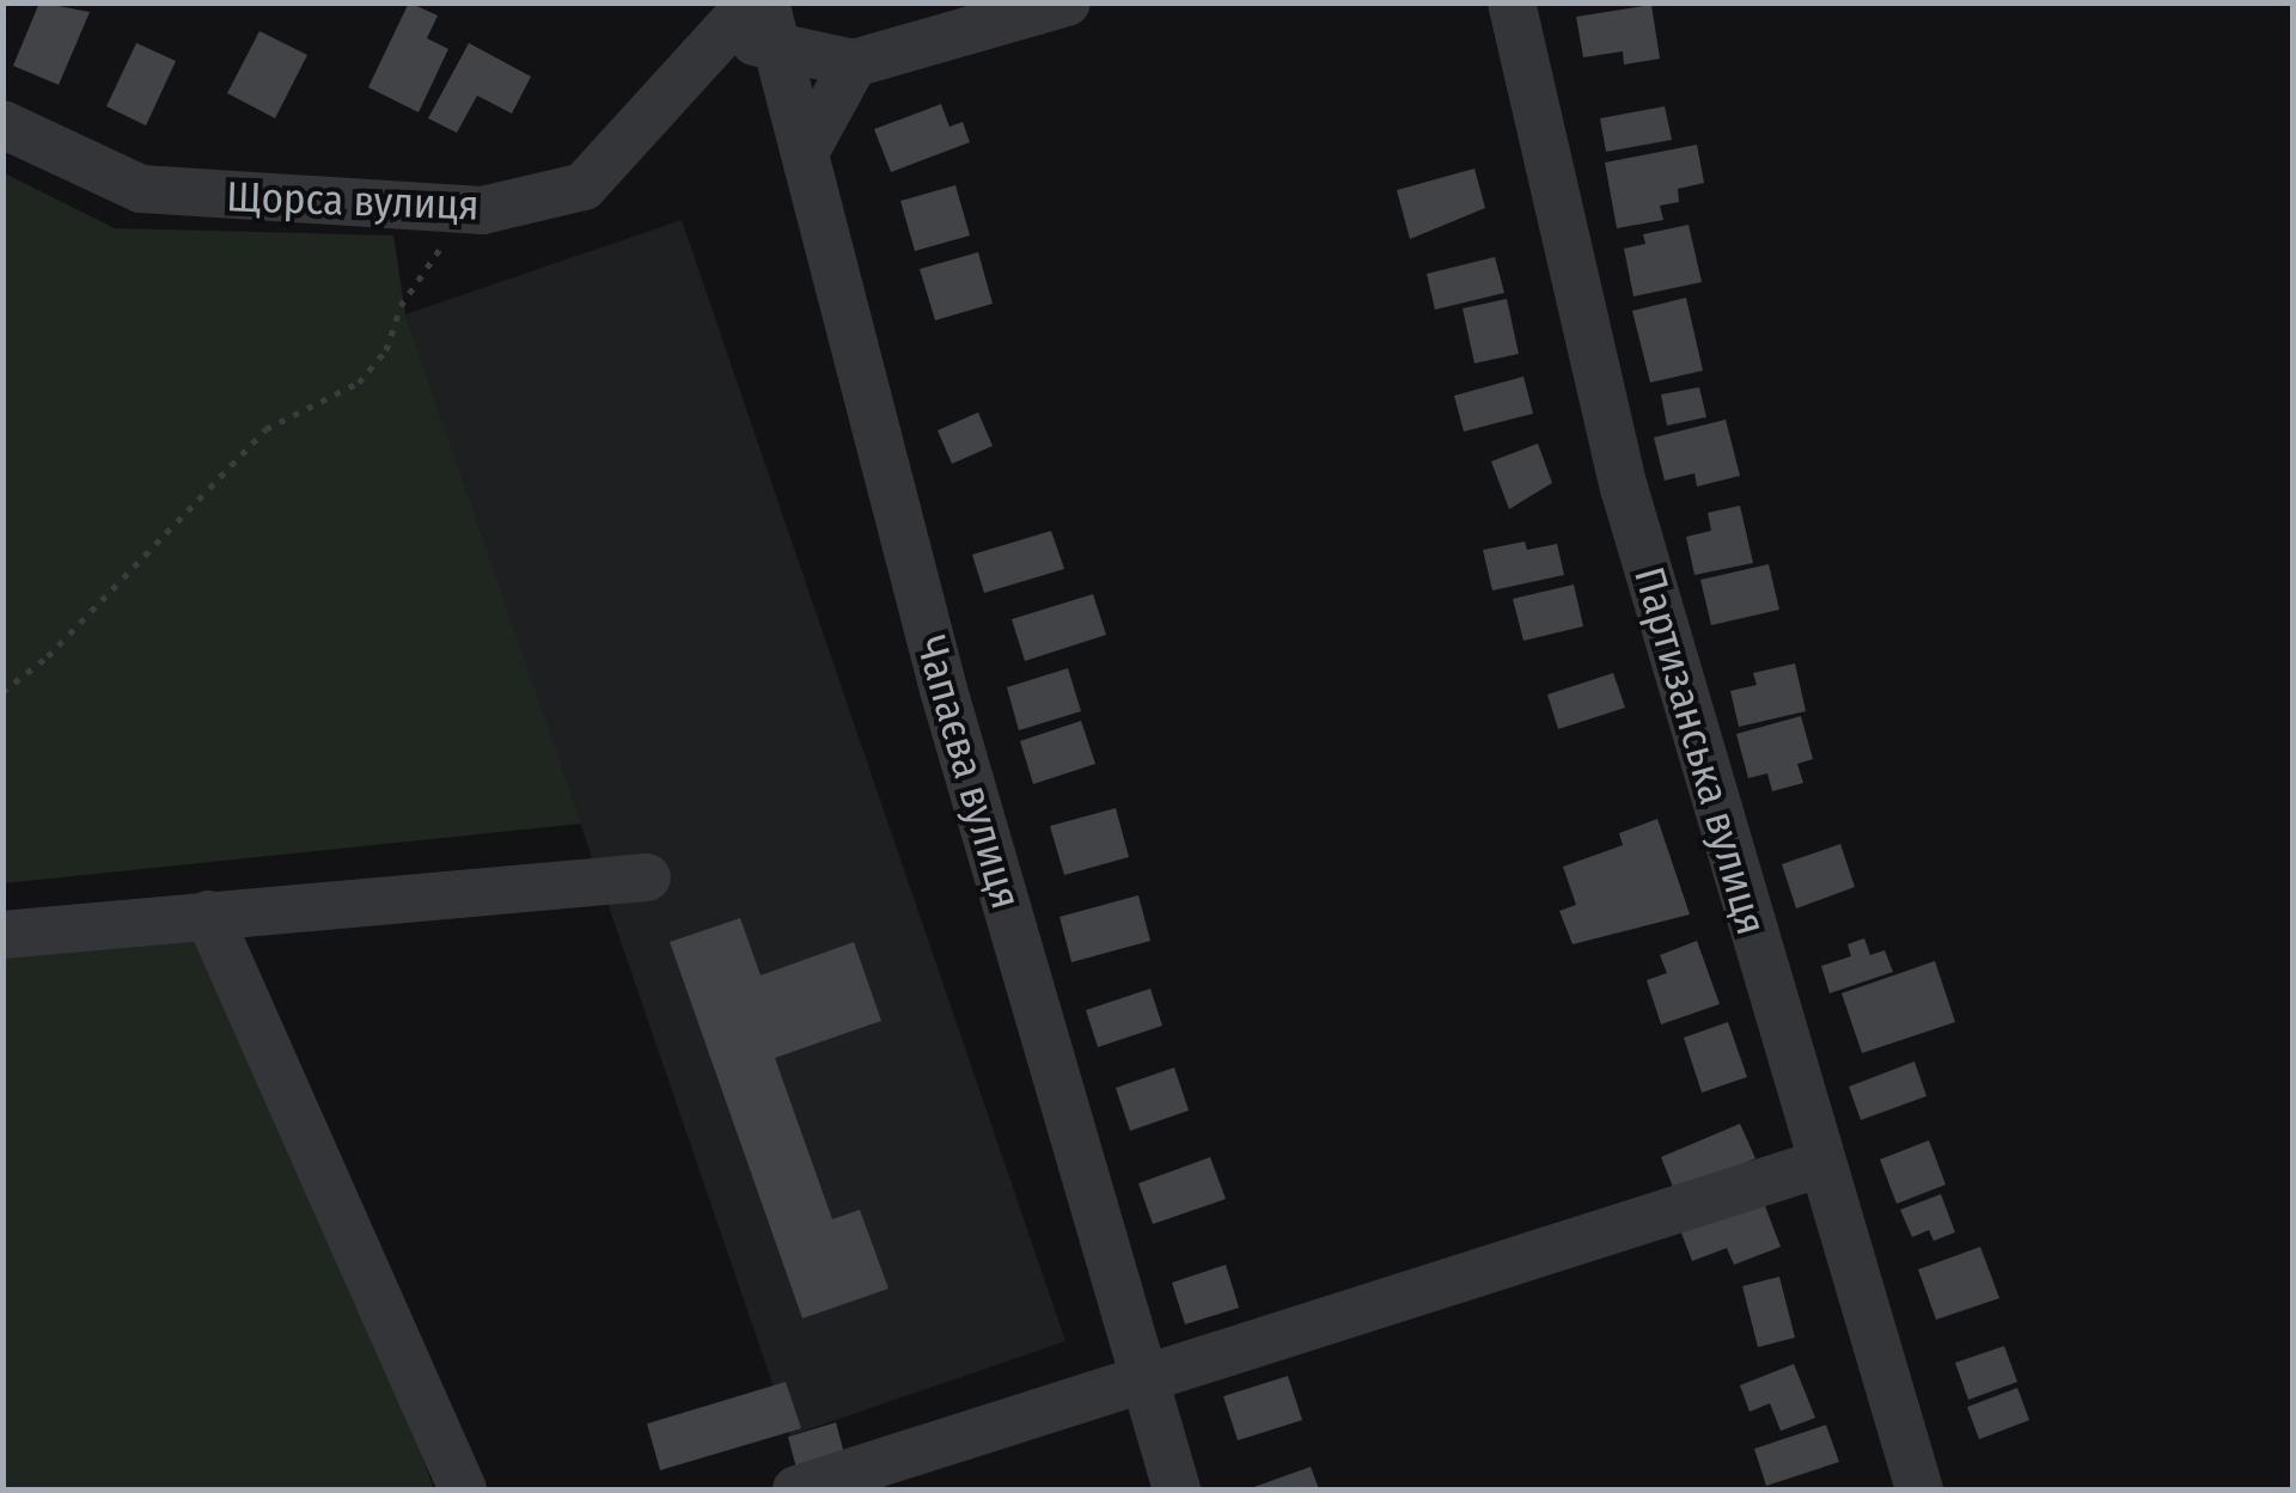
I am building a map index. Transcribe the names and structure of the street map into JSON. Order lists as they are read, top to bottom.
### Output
{
  "streets": {
    "street": ["Щорса вулиця", "Партизанська вулиця", "Чапаєва вулиця"]
  },
  "crossings": [
    ["Щорса вулиця", "Чапаєва вулиця"]
  ]
}
